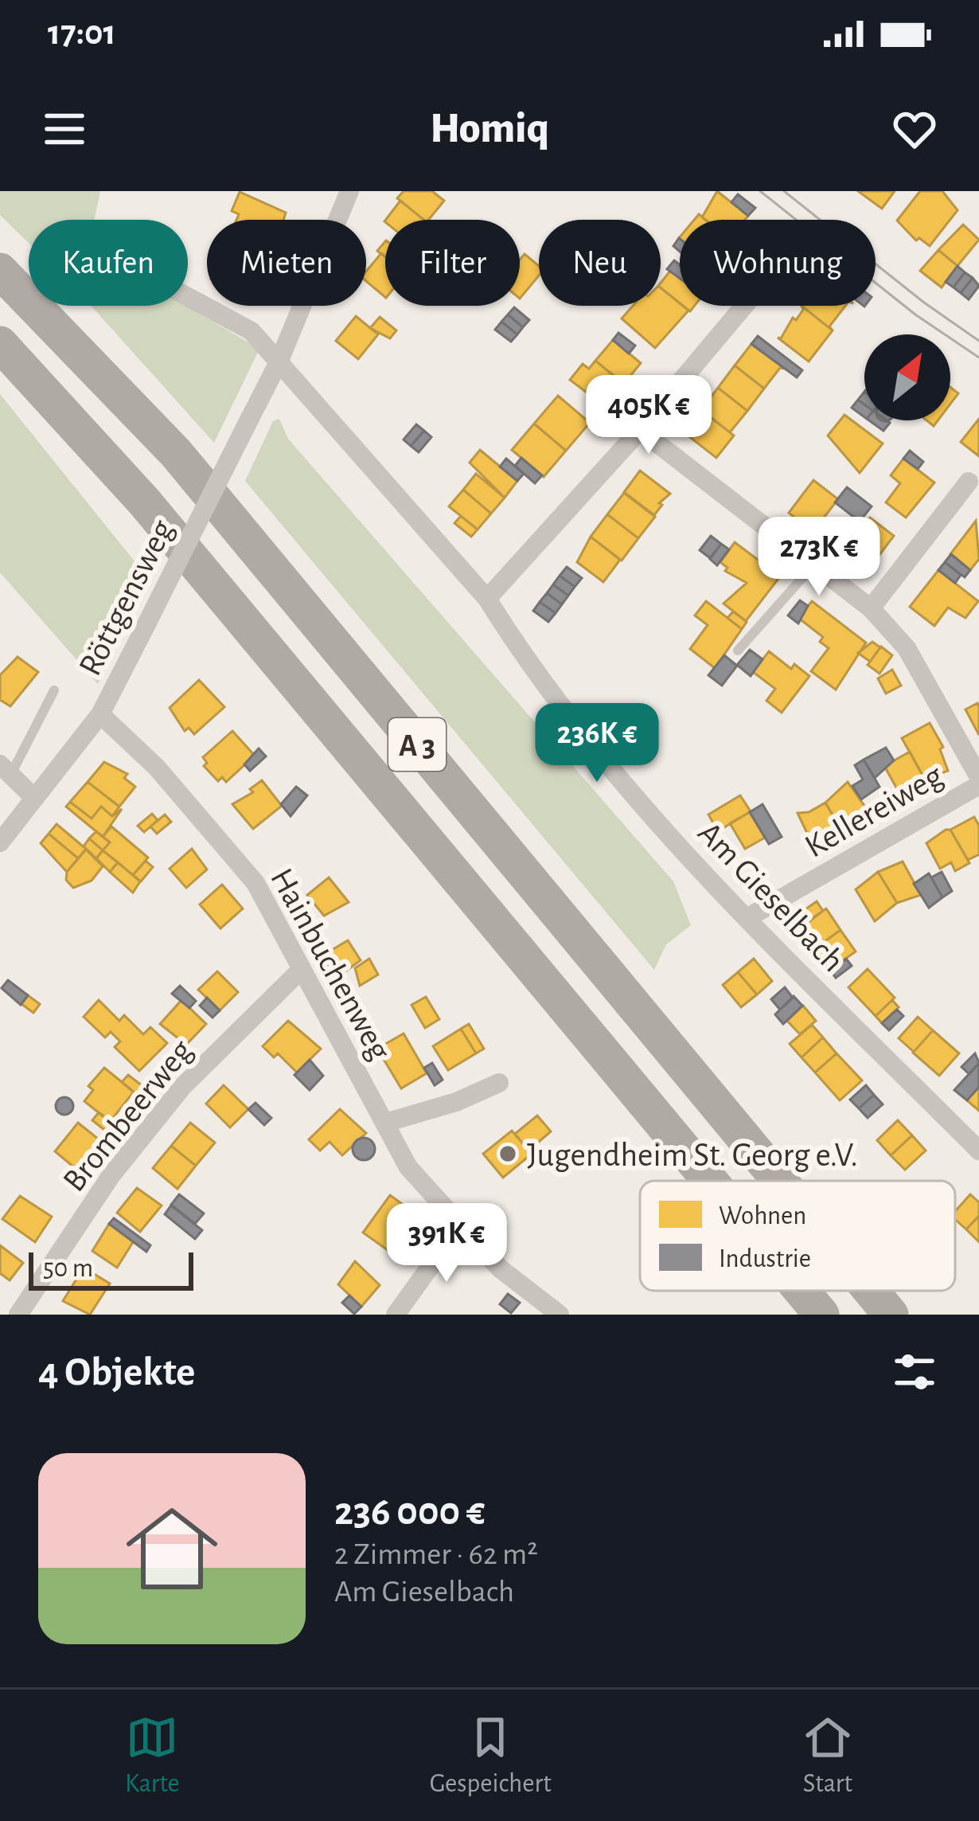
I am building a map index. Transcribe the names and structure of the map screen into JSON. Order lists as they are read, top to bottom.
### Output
{
  "streets": {
    "highway": ["A 3"],
    "street": [
      "Röttgensweg",
      "Kellereiweg",
      "Am Gieselbach",
      "Hainbuchenweg",
      "Brombeerweg"
    ]
  },
  "crossings": [
    ["Röttgensweg", "Am Gieselbach"],
    ["Röttgensweg", "Hainbuchenweg"],
    ["Kellereiweg", "Am Gieselbach"],
    ["Hainbuchenweg", "Brombeerweg"]
  ],
  "places": ["Jugendheim St. Georg e.V."],
  "legend": ["Wohnen", "Industrie"],
  "scale_bar": "50 m",
  "north": "top right",
  "page": {
    "status": "17:01",
    "header": "Homiq",
    "chip": [
      "Kaufen",
      "Mieten",
      "Filter",
      "Neu",
      "Wohnung"
    ],
    "price": [
      "405K €",
      "273K €",
      "236K €",
      "391K €"
    ],
    "scale": "50 m",
    "heading": "4 Objekte",
    "list": [
      {
        "name": "236 000 €",
        "note": "2 Zimmer · 62 m² · Am Gieselbach"
      }
    ],
    "tabs": ["Karte", "Gespeichert", "Start"]
  }
}
